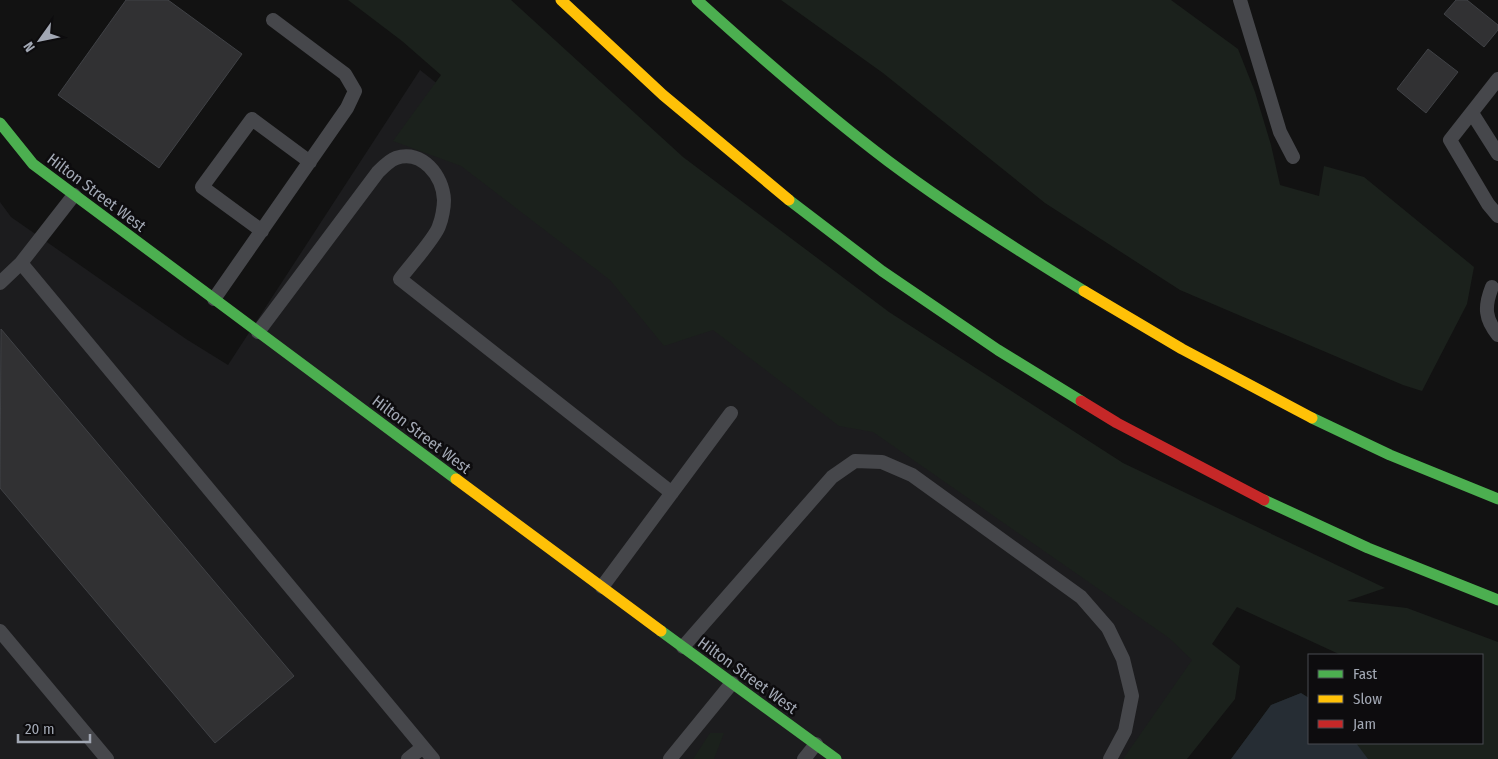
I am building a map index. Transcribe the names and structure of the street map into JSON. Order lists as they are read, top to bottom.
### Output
{
  "streets": {
    "main road": ["Hilton Street West"]
  },
  "legend": ["Fast", "Slow", "Jam"],
  "scale_bar": "20 m",
  "north": "bottom left"
}
